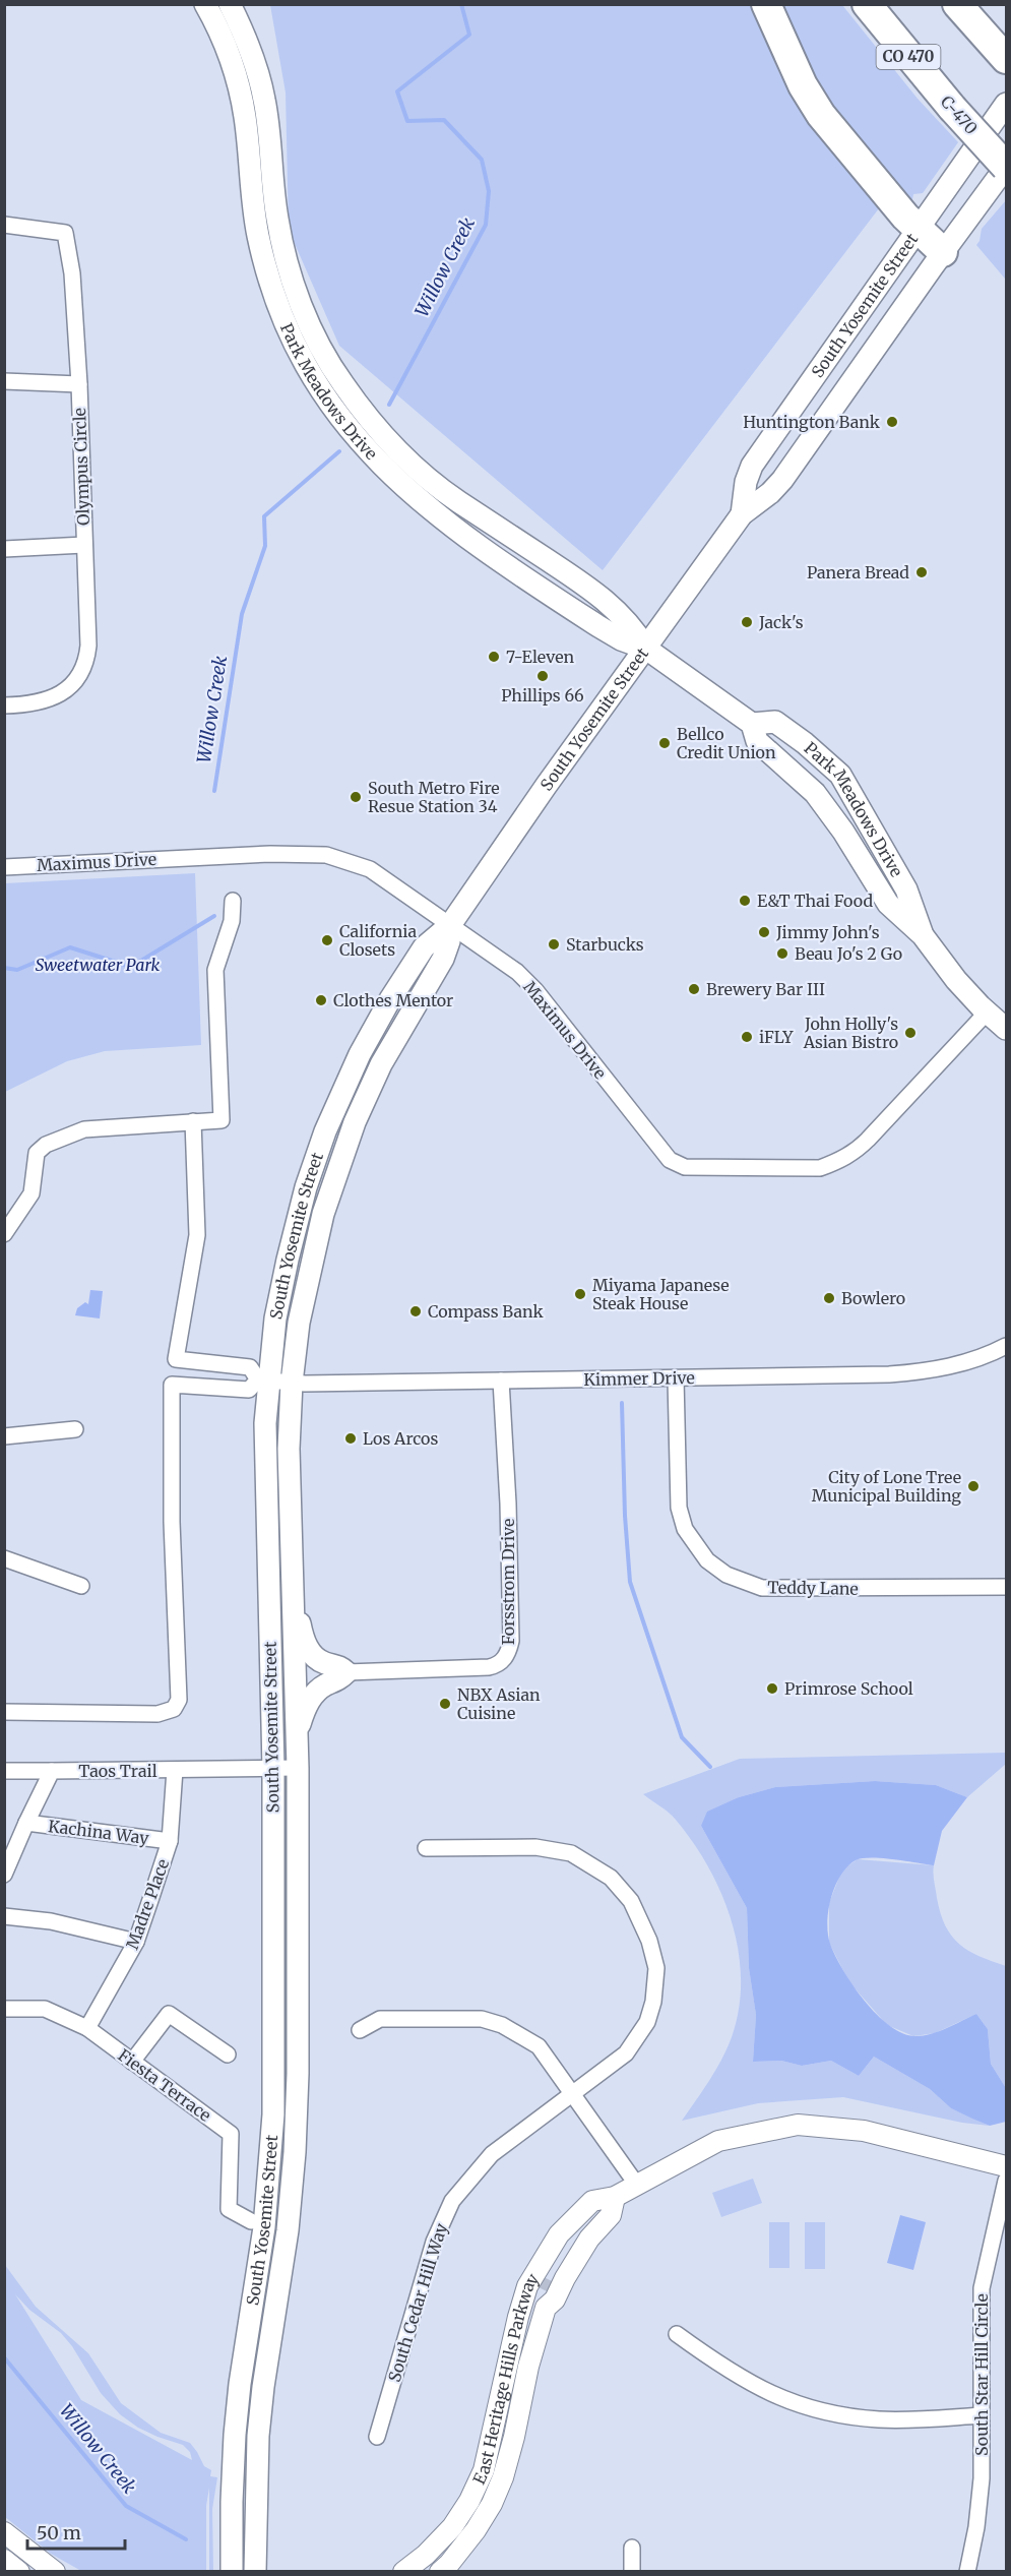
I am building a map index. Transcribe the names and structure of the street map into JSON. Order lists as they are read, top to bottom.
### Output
{
  "streets": {
    "highway": ["CO 470", "C-470"],
    "main road": ["South Yosemite Street", "Park Meadows Drive"],
    "street": [
      "Olympus Circle",
      "Maximus Drive",
      "Kimmer Drive",
      "Forsstrom Drive",
      "Teddy Lane",
      "Taos Trail",
      "Kachina Way",
      "Madre Place",
      "Fiesta Terrace",
      "South Cedar Hill Way",
      "South Star Hill Circle",
      "East Heritage Hills Parkway"
    ]
  },
  "crossings": [
    ["C-470", "South Yosemite Street"],
    ["South Yosemite Street", "Park Meadows Drive"],
    ["South Yosemite Street", "Maximus Drive"],
    ["South Yosemite Street", "Kimmer Drive"],
    ["South Yosemite Street", "Taos Trail"],
    ["Park Meadows Drive", "Maximus Drive"],
    ["Kimmer Drive", "Forsstrom Drive"],
    ["Kimmer Drive", "Teddy Lane"],
    ["Taos Trail", "Madre Place"],
    ["Kachina Way", "Madre Place"],
    ["Madre Place", "Fiesta Terrace"]
  ],
  "water": ["Willow Creek"],
  "parks": ["Sweetwater Park"],
  "places": [
    "Huntington Bank",
    "Panera Bread",
    "Jack's",
    "7-Eleven",
    "Phillips 66",
    "Bellco Credit Union",
    "South Metro Fire Resue Station 34",
    "E&T Thai Food",
    "Jimmy John's",
    "California Closets",
    "Starbucks",
    "Beau Jo's 2 Go",
    "Brewery Bar III",
    "Clothes Mentor",
    "John Holly's Asian Bistro",
    "iFLY",
    "Miyama Japanese Steak House",
    "Bowlero",
    "Compass Bank",
    "Los Arcos",
    "City of Lone Tree Municipal Building",
    "Primrose School",
    "NBX Asian Cuisine"
  ],
  "scale_bar": "50 m"
}
